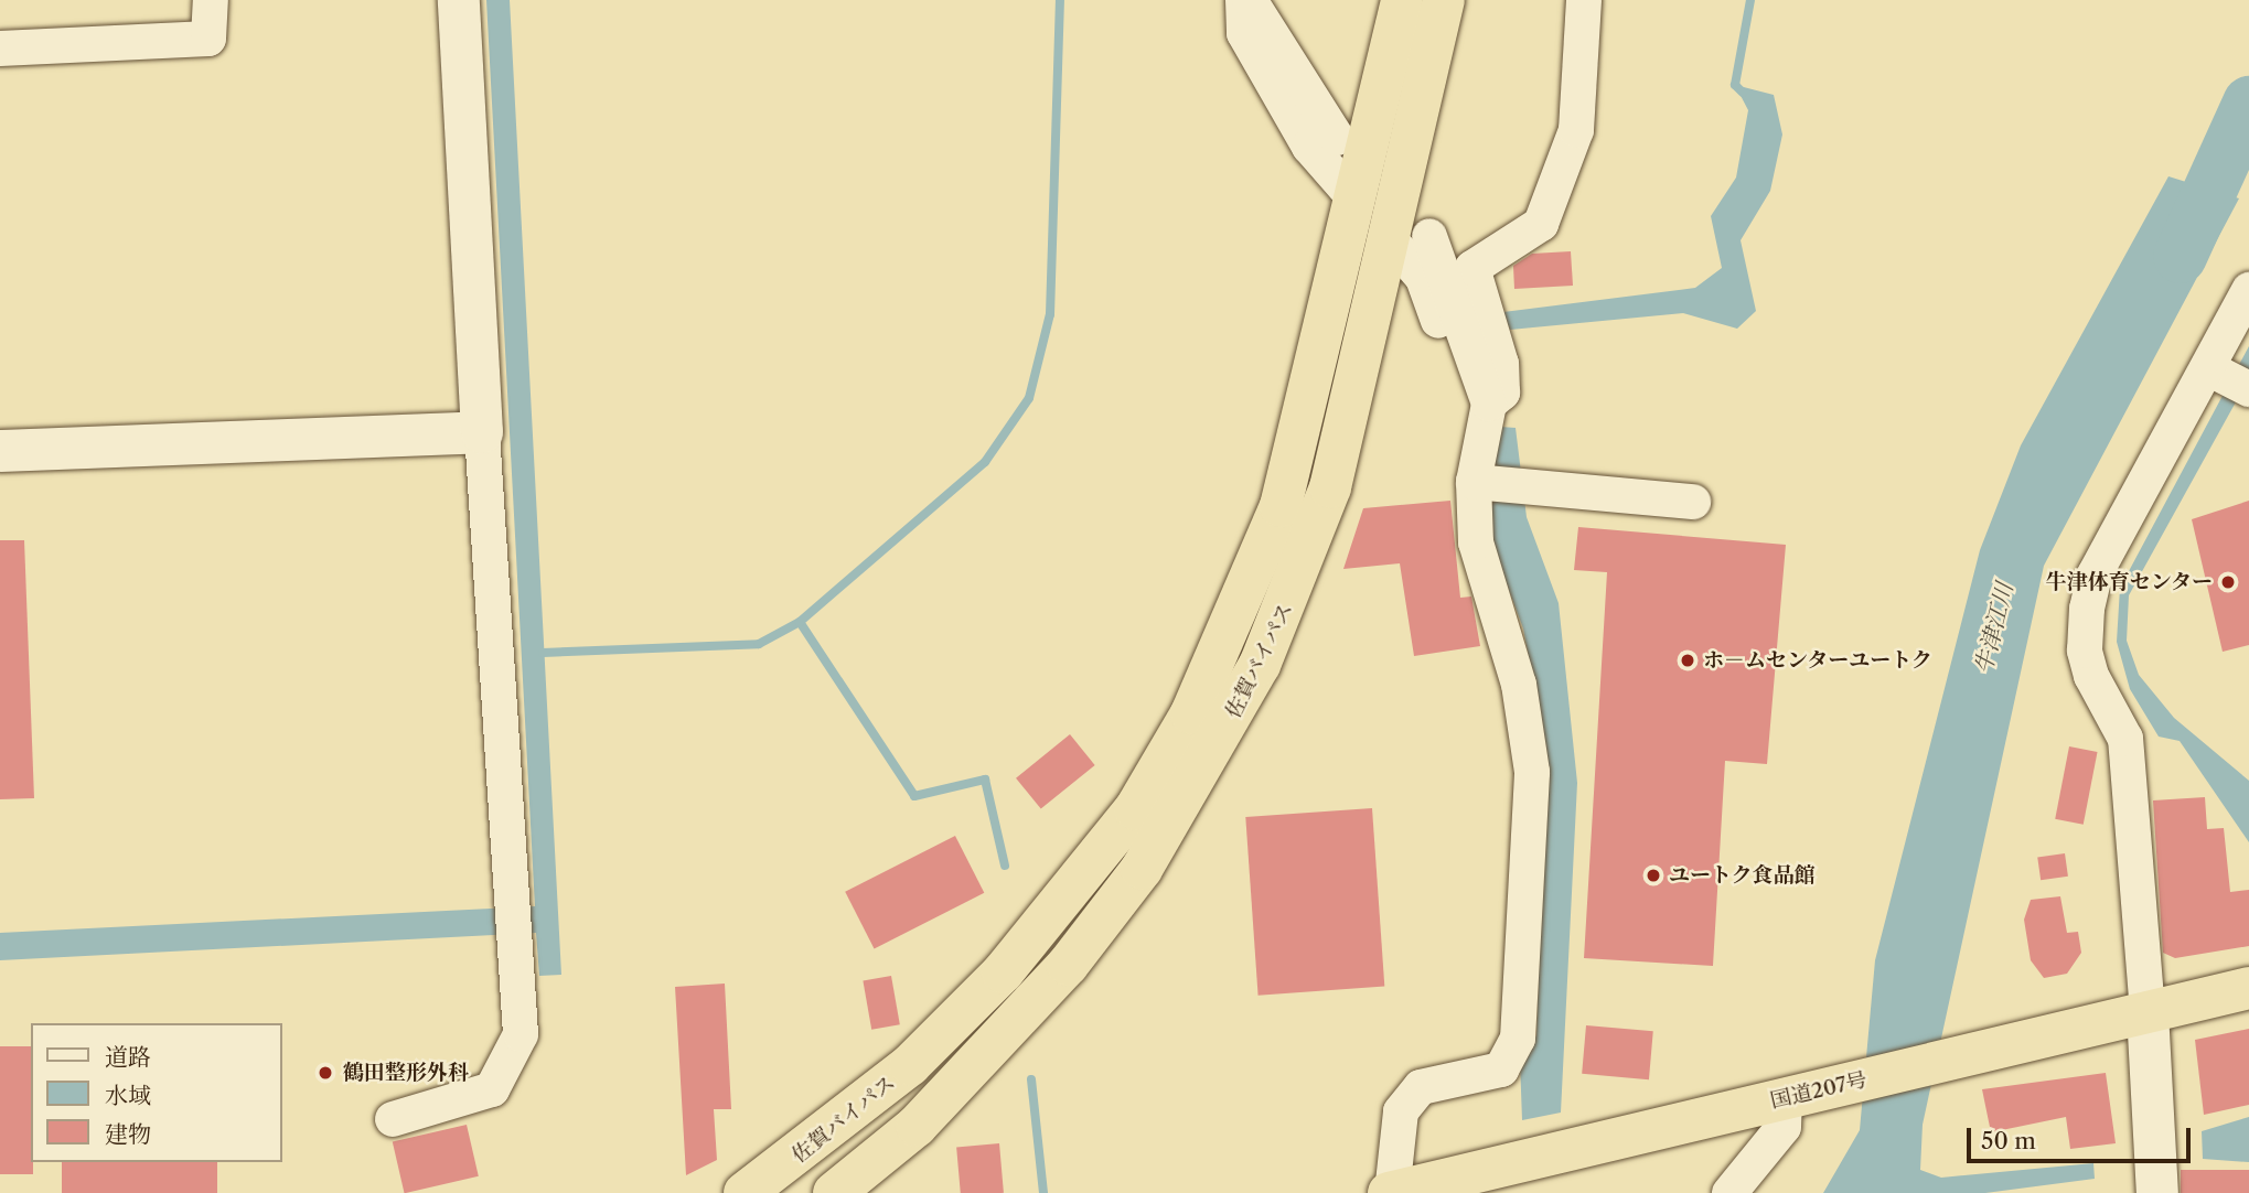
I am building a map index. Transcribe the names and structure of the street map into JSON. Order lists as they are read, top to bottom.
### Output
{
  "streets": {
    "highway": ["佐賀バイパス", "国道207号"]
  },
  "water": ["牛津江川"],
  "places": [
    "牛津体育センター",
    "ホ－ムセンターユートク",
    "ユートク食品館",
    "鶴田整形外科"
  ],
  "legend": ["道路", "水域", "建物"],
  "scale_bar": "50 m"
}
